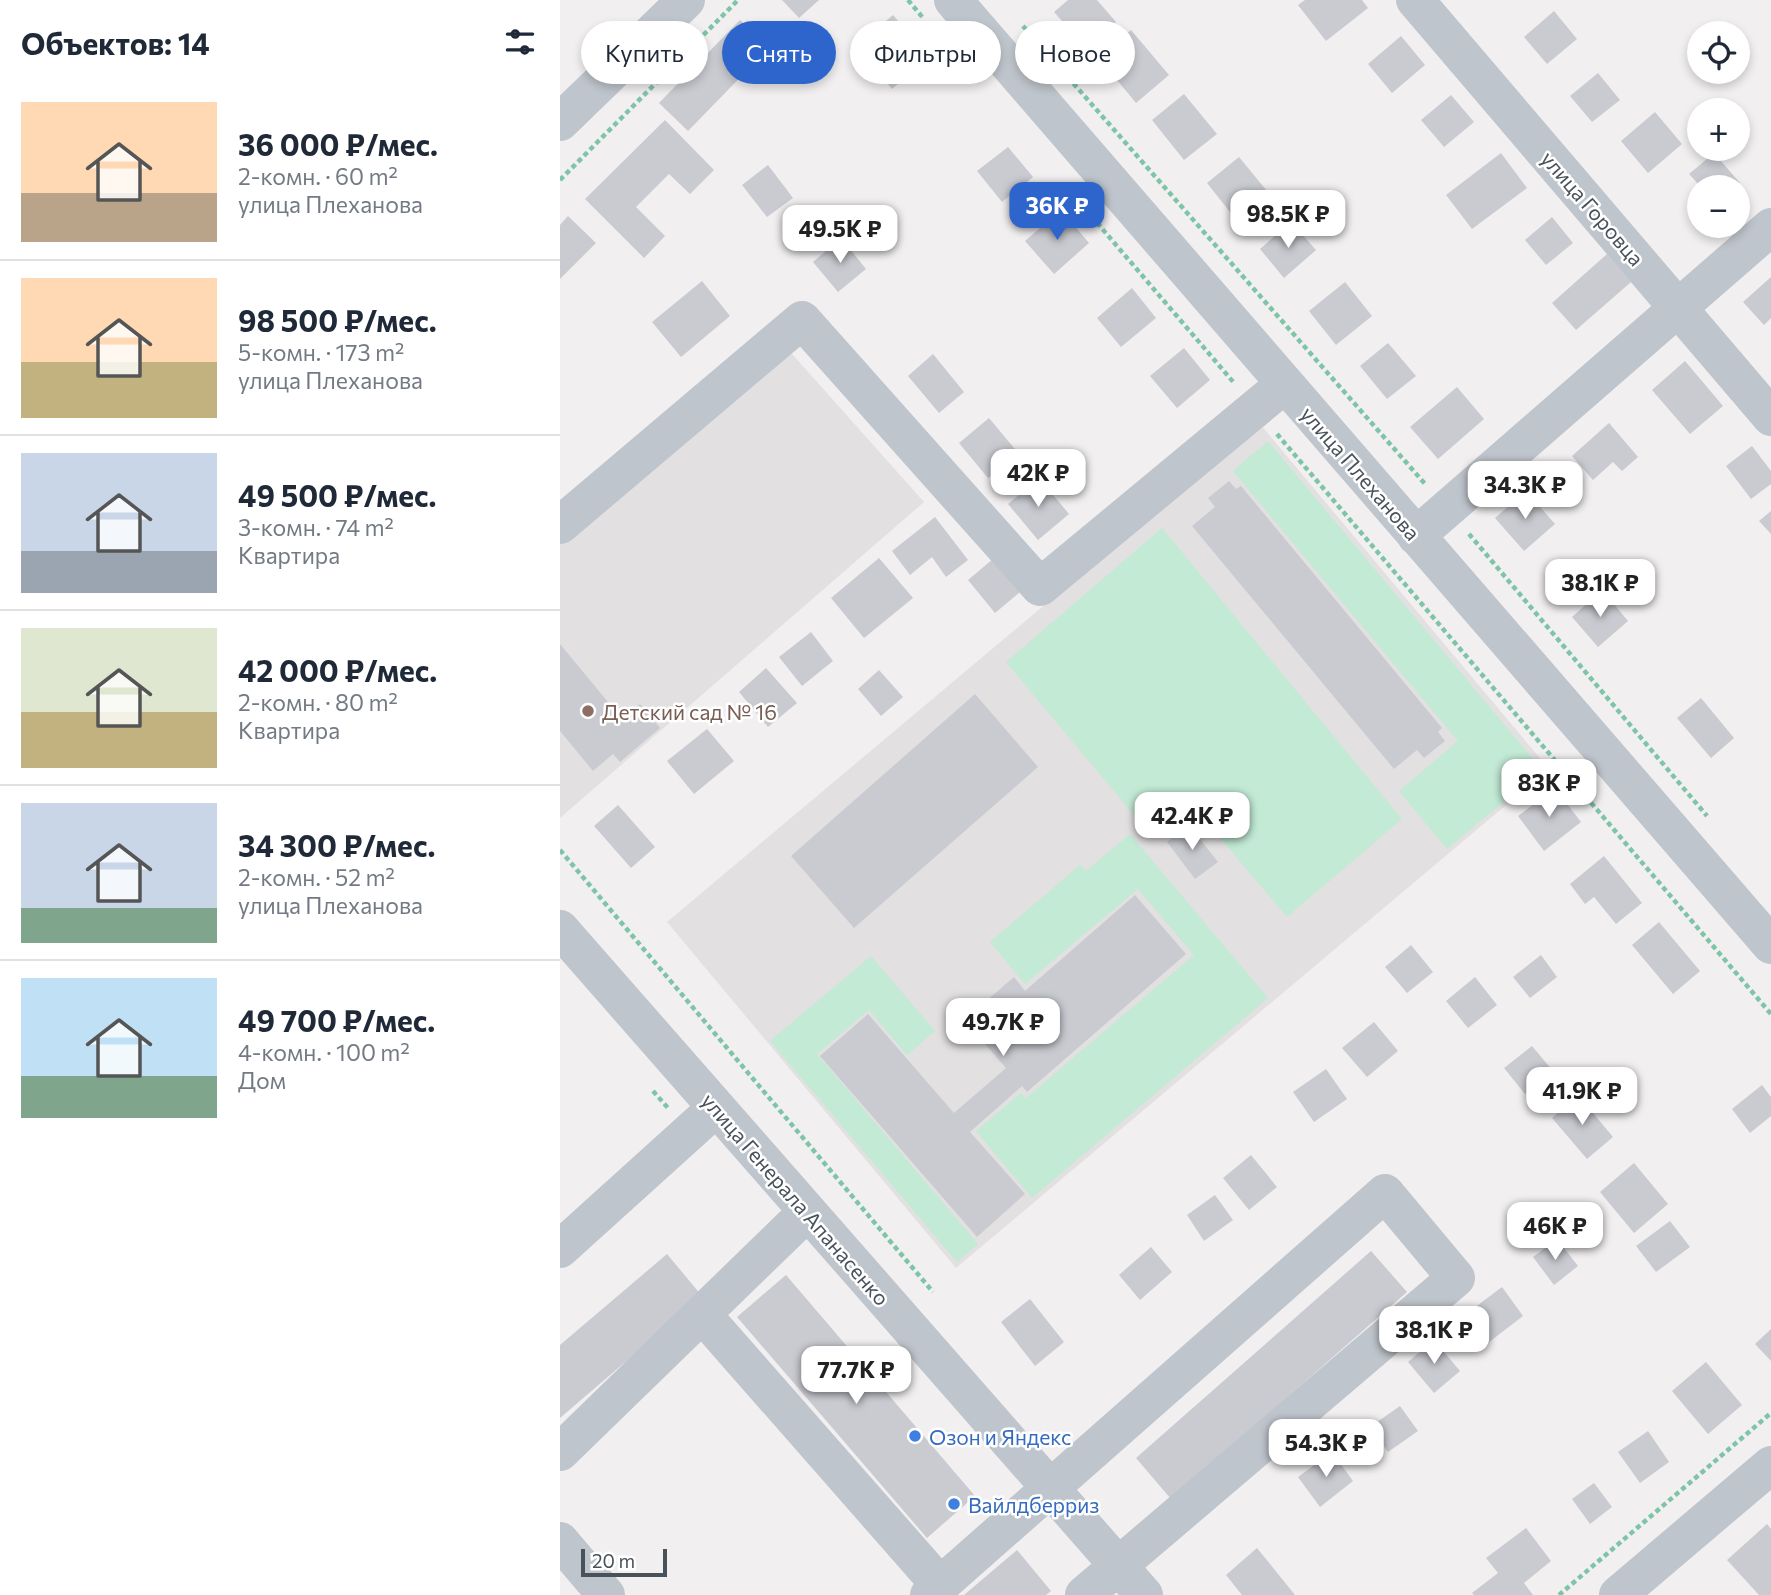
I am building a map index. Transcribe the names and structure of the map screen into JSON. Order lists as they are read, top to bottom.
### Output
{
  "streets": {
    "street": ["улица Горовца", "улица Плеханова", "улица Генерала Апанасенко"]
  },
  "places": ["Детский сад № 16", "Озон и Яндекс", "Вайлдберриз"],
  "scale_bar": "20 m",
  "page": {
    "heading": "Объектов: 14",
    "map_buttons": ["+", "−"],
    "chip": [
      "Купить",
      "Снять",
      "Фильтры",
      "Новое"
    ],
    "list": [
      {
        "name": "36 000 ₽/мес.",
        "note": "2-комн. · 60 m² · улица Плеханова"
      },
      {
        "name": "98 500 ₽/мес.",
        "note": "5-комн. · 173 m² · улица Плеханова"
      },
      {
        "name": "49 500 ₽/мес.",
        "note": "3-комн. · 74 m² · Квартира"
      },
      {
        "name": "42 000 ₽/мес.",
        "note": "2-комн. · 80 m² · Квартира"
      },
      {
        "name": "34 300 ₽/мес.",
        "note": "2-комн. · 52 m² · улица Плеханова"
      },
      {
        "name": "49 700 ₽/мес.",
        "note": "4-комн. · 100 m² · Дом"
      }
    ],
    "price": [
      "36K ₽",
      "98.5K ₽",
      "49.5K ₽",
      "42K ₽",
      "34.3K ₽",
      "38.1K ₽",
      "83K ₽",
      "42.4K ₽",
      "49.7K ₽",
      "41.9K ₽",
      "46K ₽",
      "38.1K ₽",
      "77.7K ₽",
      "54.3K ₽"
    ],
    "scale": "20 m"
  }
}
